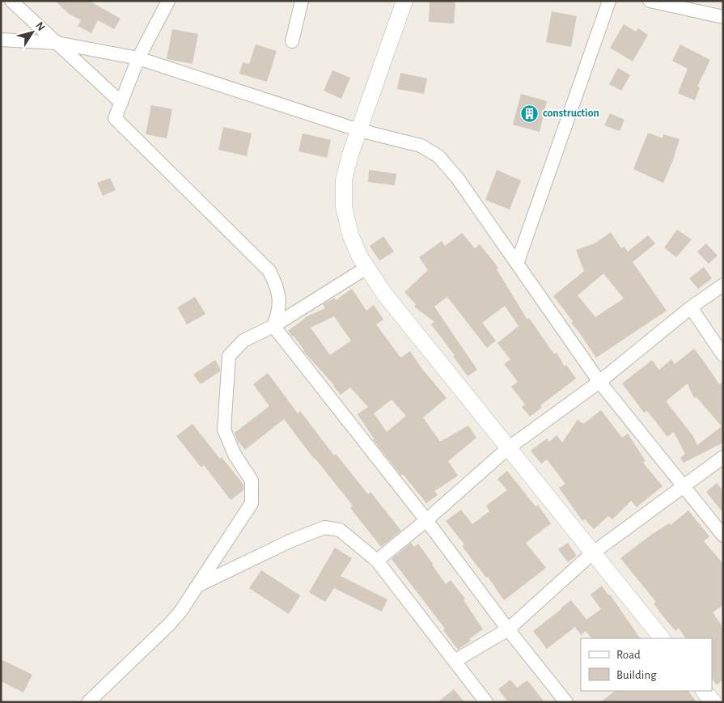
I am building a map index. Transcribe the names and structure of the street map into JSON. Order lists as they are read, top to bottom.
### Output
{
  "places": {
    "building": ["construction"]
  },
  "legend": ["Road", "Building"],
  "north": "top right"
}
